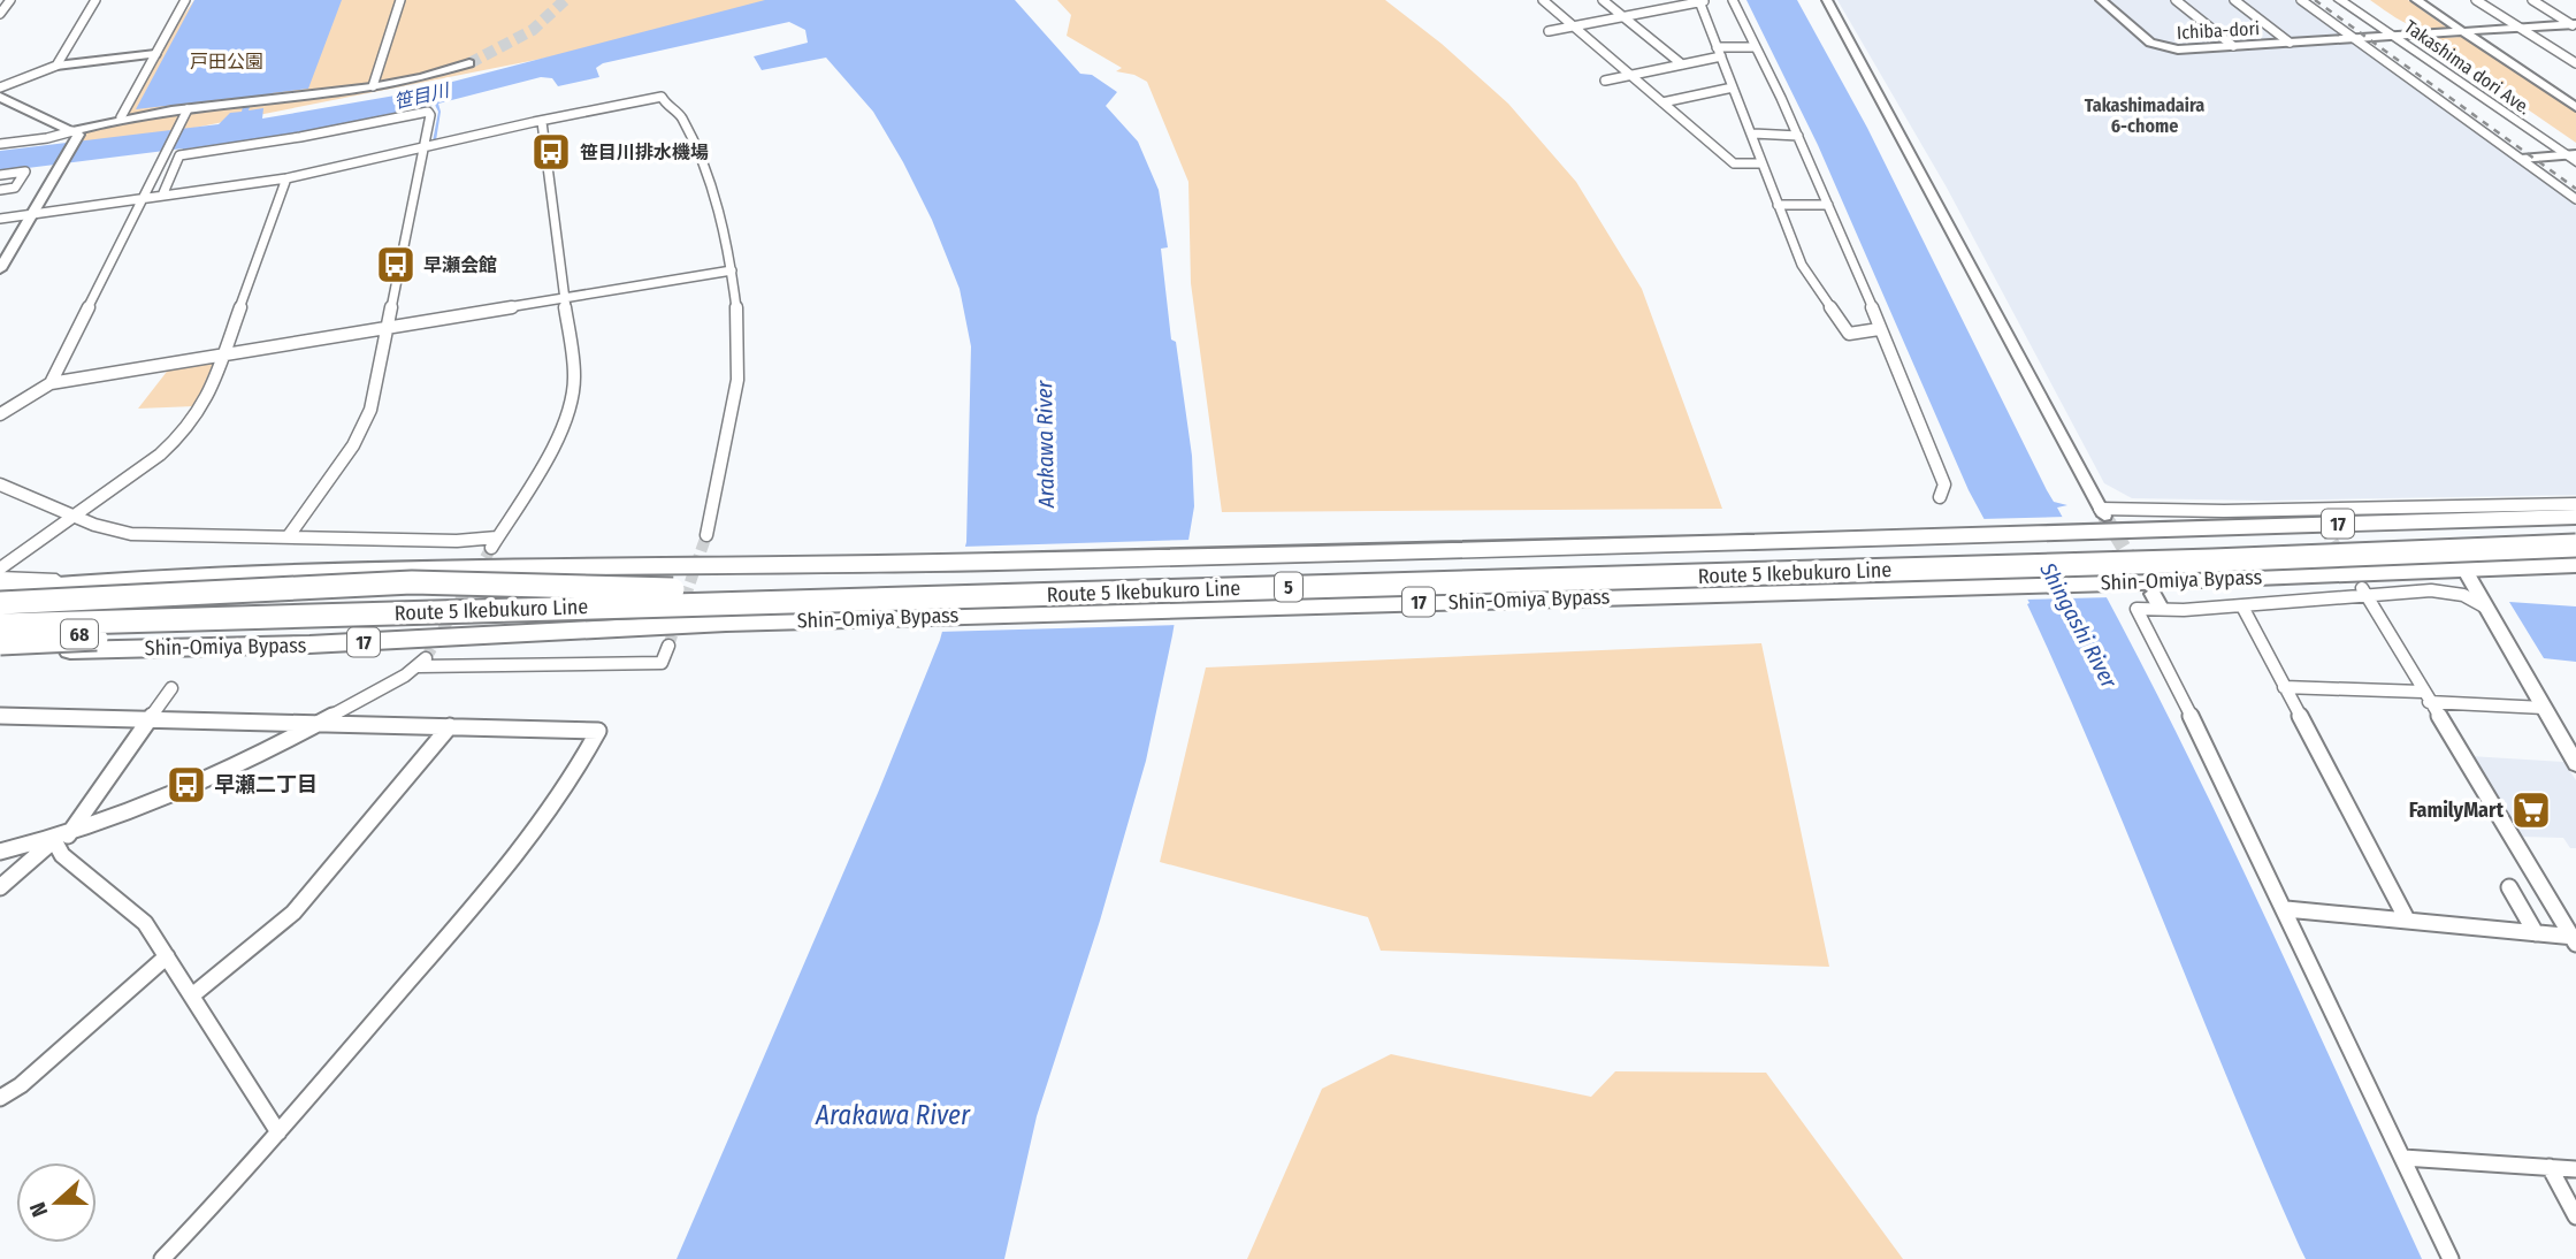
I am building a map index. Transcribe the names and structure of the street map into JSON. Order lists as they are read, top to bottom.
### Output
{
  "streets": {
    "highway": [
      "17",
      "Route 5 Ikebukuro Line",
      "Shin-Omiya Bypass",
      "5"
    ],
    "main road": ["Takashima dori Ave.", "68"],
    "street": ["Ichiba-dori"]
  },
  "crossings": [
    ["Ichiba-dori", "Takashima dori Ave."],
    ["Shin-Omiya Bypass", "68"]
  ],
  "districts": ["Takashimadaira 6-chome"],
  "water": ["笹目川", "Arakawa River", "Shingashi River"],
  "parks": ["戸田公園"],
  "places": {
    "bus stop": ["笹目川排水機場", "早瀬会館", "早瀬二丁目"],
    "supermarket": ["FamilyMart"]
  },
  "north": "left"
}
